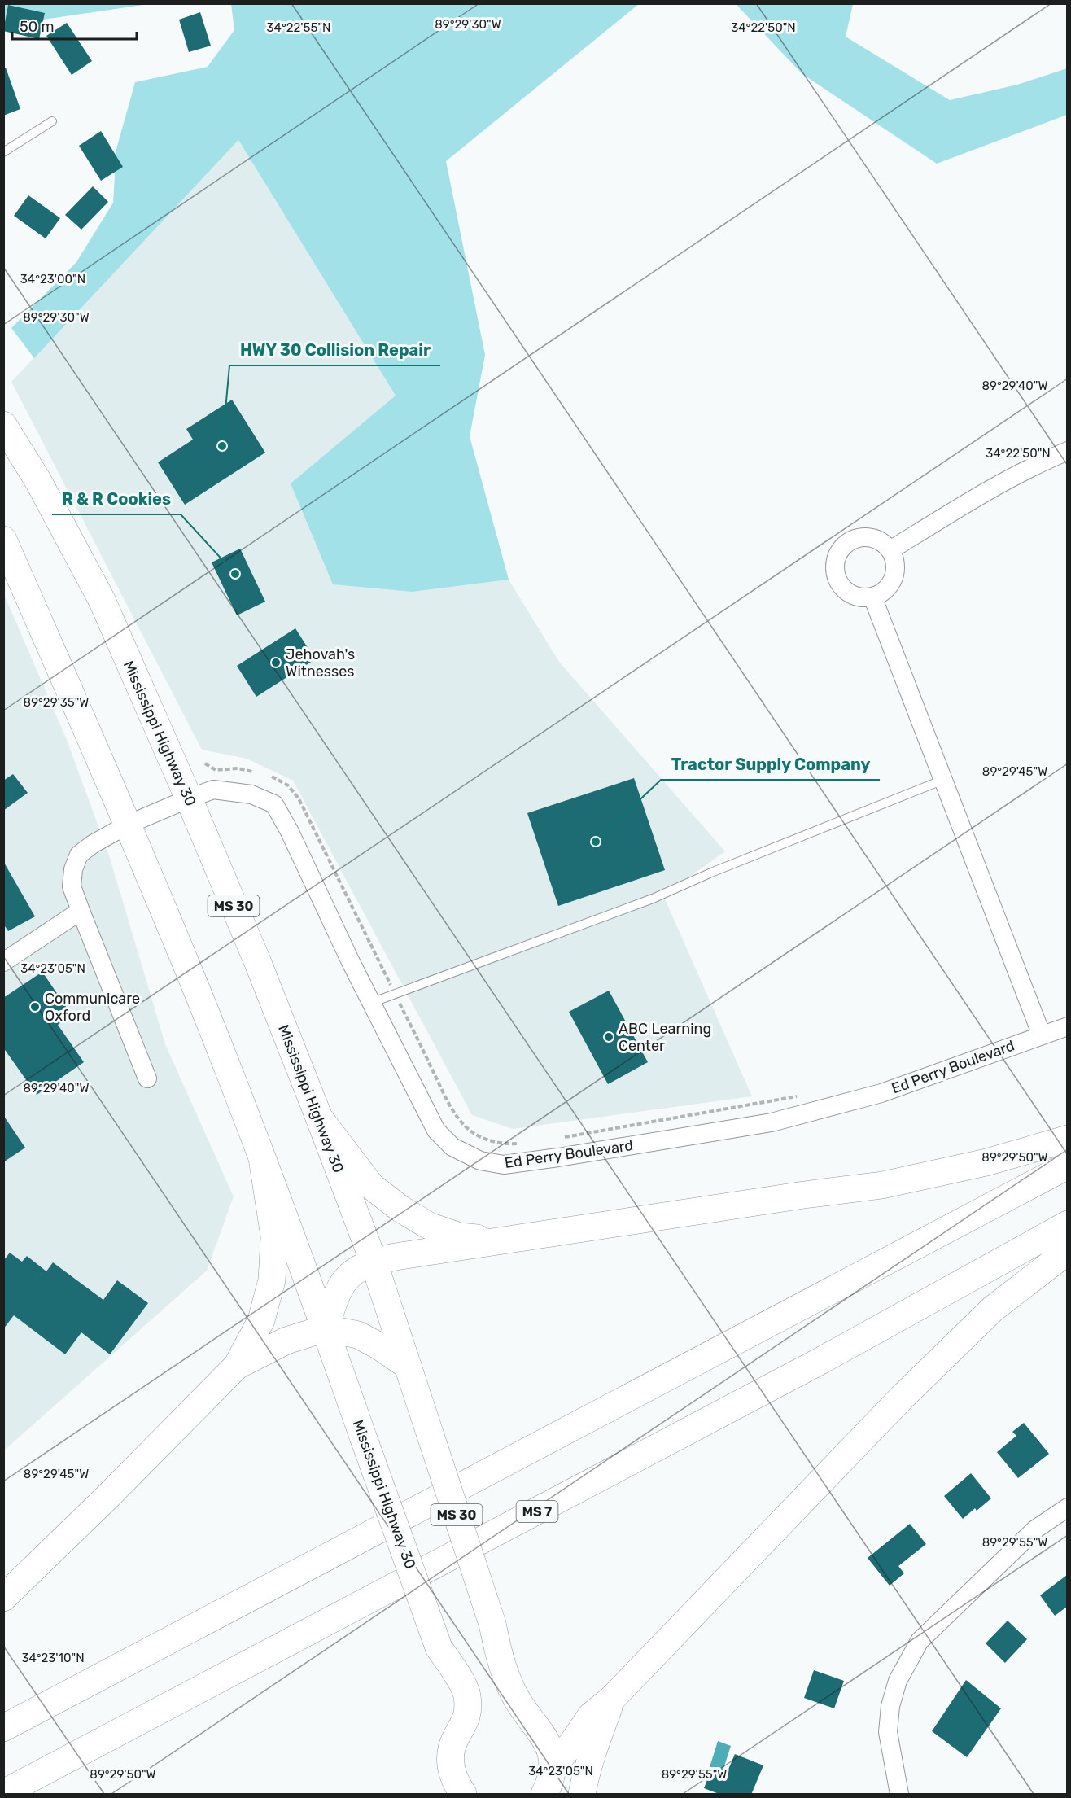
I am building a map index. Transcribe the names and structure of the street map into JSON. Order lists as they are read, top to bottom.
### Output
{
  "streets": {
    "main road": ["Mississippi Highway 30", "MS 30", "MS 7"],
    "street": ["Ed Perry Boulevard"]
  },
  "crossings": [
    ["Mississippi Highway 30", "Ed Perry Boulevard"]
  ],
  "places": [
    "HWY 30 Collision Repair",
    "R & R Cookies",
    "Jehovah's Witnesses",
    "Tractor Supply Company",
    "Communicare Oxford",
    "ABC Learning Center"
  ],
  "scale_bar": "50 m",
  "coordinates": [
    "89°29'30\"W",
    "34°22'55\"N",
    "34°22'50\"N",
    "34°23'00\"N",
    "89°29'40\"W",
    "89°29'35\"W",
    "89°29'45\"W",
    "34°23'05\"N",
    "89°29'50\"W",
    "89°29'55\"W",
    "34°23'10\"N"
  ]
}
